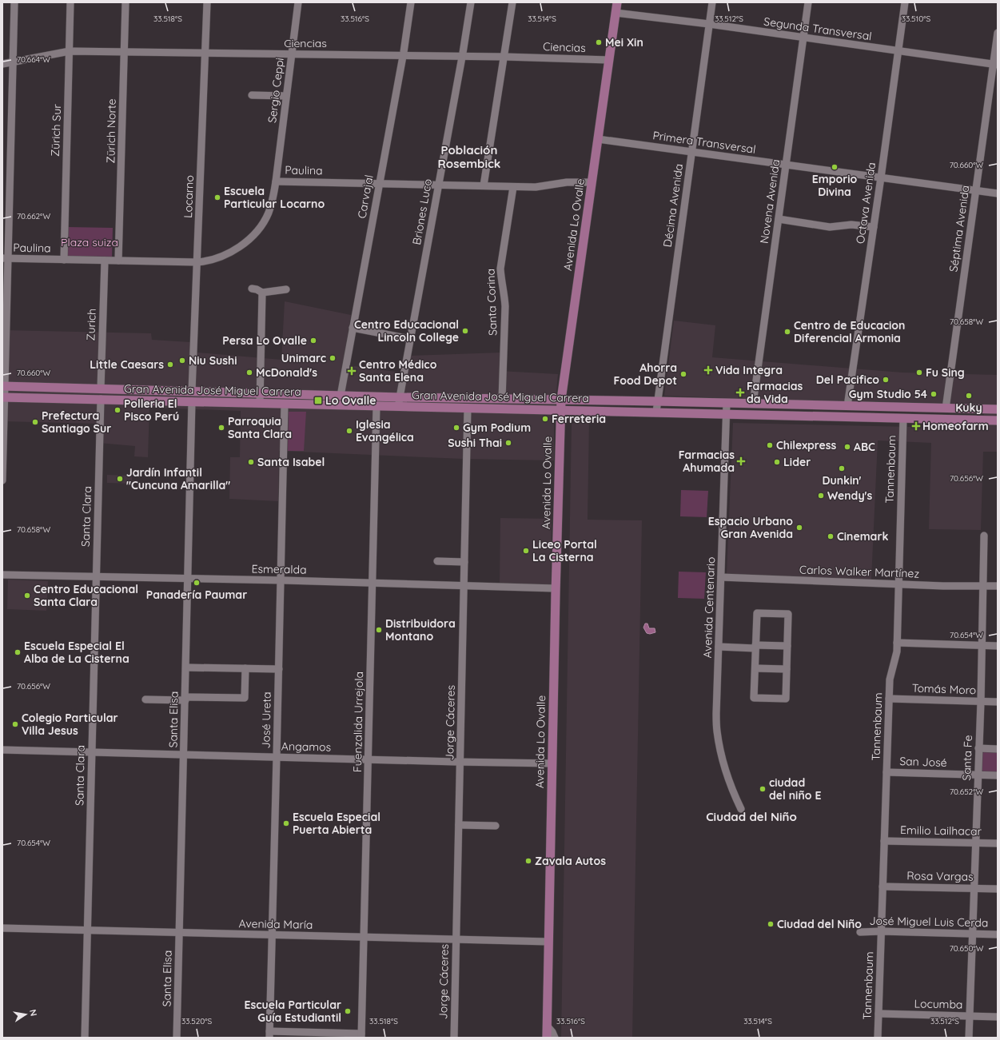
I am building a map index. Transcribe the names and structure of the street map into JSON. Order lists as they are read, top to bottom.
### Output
{
  "streets": {
    "main road": ["Avenida Lo Ovalle", "Gran Avenida José Miguel Carrera"],
    "street": [
      "Segunda Transversal",
      "Ciencias",
      "Sergio Ceppi",
      "Zürich Sur",
      "Zürich Norte",
      "Primera Transversal",
      "Paulina",
      "Locarno",
      "Carvajal",
      "Novena Avenida",
      "Octava Avenida",
      "Décima Avenida",
      "Briones Luco",
      "Séptima Avenida",
      "Santa Corina",
      "Zurich",
      "Tannenbaum",
      "Santa Clara",
      "Esmeralda",
      "Carlos Walker Martínez",
      "Avenida Centenario",
      "Tomás Moro",
      "Santa Elisa",
      "José Ureta",
      "Fuenzalida Urrejola",
      "Jorge Cáceres",
      "Angamos",
      "Santa Fe",
      "San José",
      "Emilio Lailhacar",
      "Rosa Vargas",
      "José Miguel Luis Cerda",
      "Avenida María",
      "Locumba"
    ]
  },
  "crossings": [
    ["Segunda Transversal", "Novena Avenida"],
    ["Segunda Transversal", "Octava Avenida"],
    ["Segunda Transversal", "Décima Avenida"],
    ["Segunda Transversal", "Avenida Lo Ovalle"],
    ["Segunda Transversal", "Séptima Avenida"],
    ["Ciencias", "Sergio Ceppi"],
    ["Ciencias", "Zürich Sur"],
    ["Ciencias", "Zürich Norte"],
    ["Ciencias", "Locarno"],
    ["Ciencias", "Carvajal"],
    ["Ciencias", "Briones Luco"],
    ["Ciencias", "Avenida Lo Ovalle"],
    ["Sergio Ceppi", "Paulina"],
    ["Zürich Sur", "Paulina"],
    ["Zürich Norte", "Paulina"],
    ["Primera Transversal", "Novena Avenida"],
    ["Primera Transversal", "Octava Avenida"],
    ["Primera Transversal", "Décima Avenida"],
    ["Primera Transversal", "Avenida Lo Ovalle"],
    ["Primera Transversal", "Séptima Avenida"],
    ["Paulina", "Locarno"],
    ["Paulina", "Carvajal"],
    ["Paulina", "Briones Luco"],
    ["Paulina", "Avenida Lo Ovalle"],
    ["Paulina", "Santa Corina"],
    ["Paulina", "Zurich"],
    ["Locarno", "Gran Avenida José Miguel Carrera"],
    ["Carvajal", "Gran Avenida José Miguel Carrera"],
    ["Novena Avenida", "Gran Avenida José Miguel Carrera"],
    ["Octava Avenida", "Gran Avenida José Miguel Carrera"],
    ["Décima Avenida", "Gran Avenida José Miguel Carrera"],
    ["Briones Luco", "Gran Avenida José Miguel Carrera"],
    ["Avenida Lo Ovalle", "Gran Avenida José Miguel Carrera"],
    ["Avenida Lo Ovalle", "Esmeralda"],
    ["Avenida Lo Ovalle", "Angamos"],
    ["Avenida Lo Ovalle", "Avenida María"],
    ["Séptima Avenida", "Gran Avenida José Miguel Carrera"],
    ["Santa Corina", "Gran Avenida José Miguel Carrera"],
    ["Zurich", "Gran Avenida José Miguel Carrera"],
    ["Gran Avenida José Miguel Carrera", "Tannenbaum"],
    ["Gran Avenida José Miguel Carrera", "Santa Clara"],
    ["Gran Avenida José Miguel Carrera", "Avenida Centenario"],
    ["Gran Avenida José Miguel Carrera", "Santa Elisa"],
    ["Gran Avenida José Miguel Carrera", "José Ureta"],
    ["Gran Avenida José Miguel Carrera", "Fuenzalida Urrejola"],
    ["Gran Avenida José Miguel Carrera", "Jorge Cáceres"],
    ["Tannenbaum", "Carlos Walker Martínez"],
    ["Tannenbaum", "Tomás Moro"],
    ["Tannenbaum", "San José"],
    ["Tannenbaum", "Emilio Lailhacar"],
    ["Tannenbaum", "Rosa Vargas"],
    ["Tannenbaum", "José Miguel Luis Cerda"],
    ["Tannenbaum", "Locumba"],
    ["Santa Clara", "Esmeralda"],
    ["Santa Clara", "Angamos"],
    ["Santa Clara", "Avenida María"],
    ["Esmeralda", "Santa Elisa"],
    ["Esmeralda", "José Ureta"],
    ["Esmeralda", "Fuenzalida Urrejola"],
    ["Esmeralda", "Jorge Cáceres"],
    ["Carlos Walker Martínez", "Avenida Centenario"],
    ["Carlos Walker Martínez", "Santa Fe"],
    ["Tomás Moro", "Santa Fe"],
    ["Santa Elisa", "Angamos"],
    ["Santa Elisa", "Avenida María"],
    ["José Ureta", "Angamos"],
    ["José Ureta", "Avenida María"],
    ["Fuenzalida Urrejola", "Angamos"],
    ["Fuenzalida Urrejola", "Avenida María"],
    ["Jorge Cáceres", "Angamos"],
    ["Jorge Cáceres", "Avenida María"],
    ["Santa Fe", "San José"],
    ["Santa Fe", "Emilio Lailhacar"],
    ["Santa Fe", "Rosa Vargas"],
    ["Santa Fe", "José Miguel Luis Cerda"],
    ["Santa Fe", "Locumba"]
  ],
  "districts": ["Población Rosembick", "Ciudad del Niño"],
  "parks": ["Plaza suiza"],
  "places": {
    "other": [
      "Mei Xin",
      "Emporio Divina",
      "Escuela Particular Locarno",
      "Centro Educacional Lincoln College",
      "Centro de Educacion Diferencial Armonia",
      "Persa Lo Ovalle",
      "Unimarc",
      "Niu Sushi",
      "Little Caesars",
      "McDonald's",
      "Fu Sing",
      "Ahorra Food Depot",
      "Del Pacifico",
      "Gym Studio 54",
      "Kuky",
      "Polleria El Pisco Perú",
      "Ferreteria",
      "Prefectura Santiago Sur",
      "Parroquia Santa Clara",
      "Gym Podium",
      "Iglesia Evangélica",
      "Sushi Thai",
      "Chilexpress",
      "ABC",
      "Santa Isabel",
      "Lider",
      "Dunkin'",
      "Jardín Infantil \"Cuncuna Amarilla\"",
      "Wendy's",
      "Espacio Urbano Gran Avenida",
      "Cinemark",
      "Liceo Portal La Cisterna",
      "Panadería Paumar",
      "Centro Educacional Santa Clara",
      "Distribuidora Montano",
      "Escuela Especial El Alba de La Cisterna",
      "Colegio Particular Villa Jesus",
      "ciudad del niño E",
      "Escuela Especial Puerta Abierta",
      "Zavala Autos",
      "Ciudad del Niño",
      "Escuela Particular Guía Estudiantil"
    ],
    "health": [
      "Vida Integra",
      "Centro Médico Santa Elena",
      "Farmacias da Vida",
      "Homeofarm",
      "Farmacias Ahumada"
    ],
    "transit": ["Lo Ovalle"]
  },
  "north": "right",
  "coordinates": [
    "33.518°S",
    "33.516°S",
    "33.514°S",
    "33.512°S",
    "33.510°S",
    "70.664°W",
    "70.660°W",
    "70.662°W",
    "70.658°W",
    "70.656°W",
    "70.654°W",
    "70.652°W",
    "70.650°W",
    "33.520°S"
  ]
}
